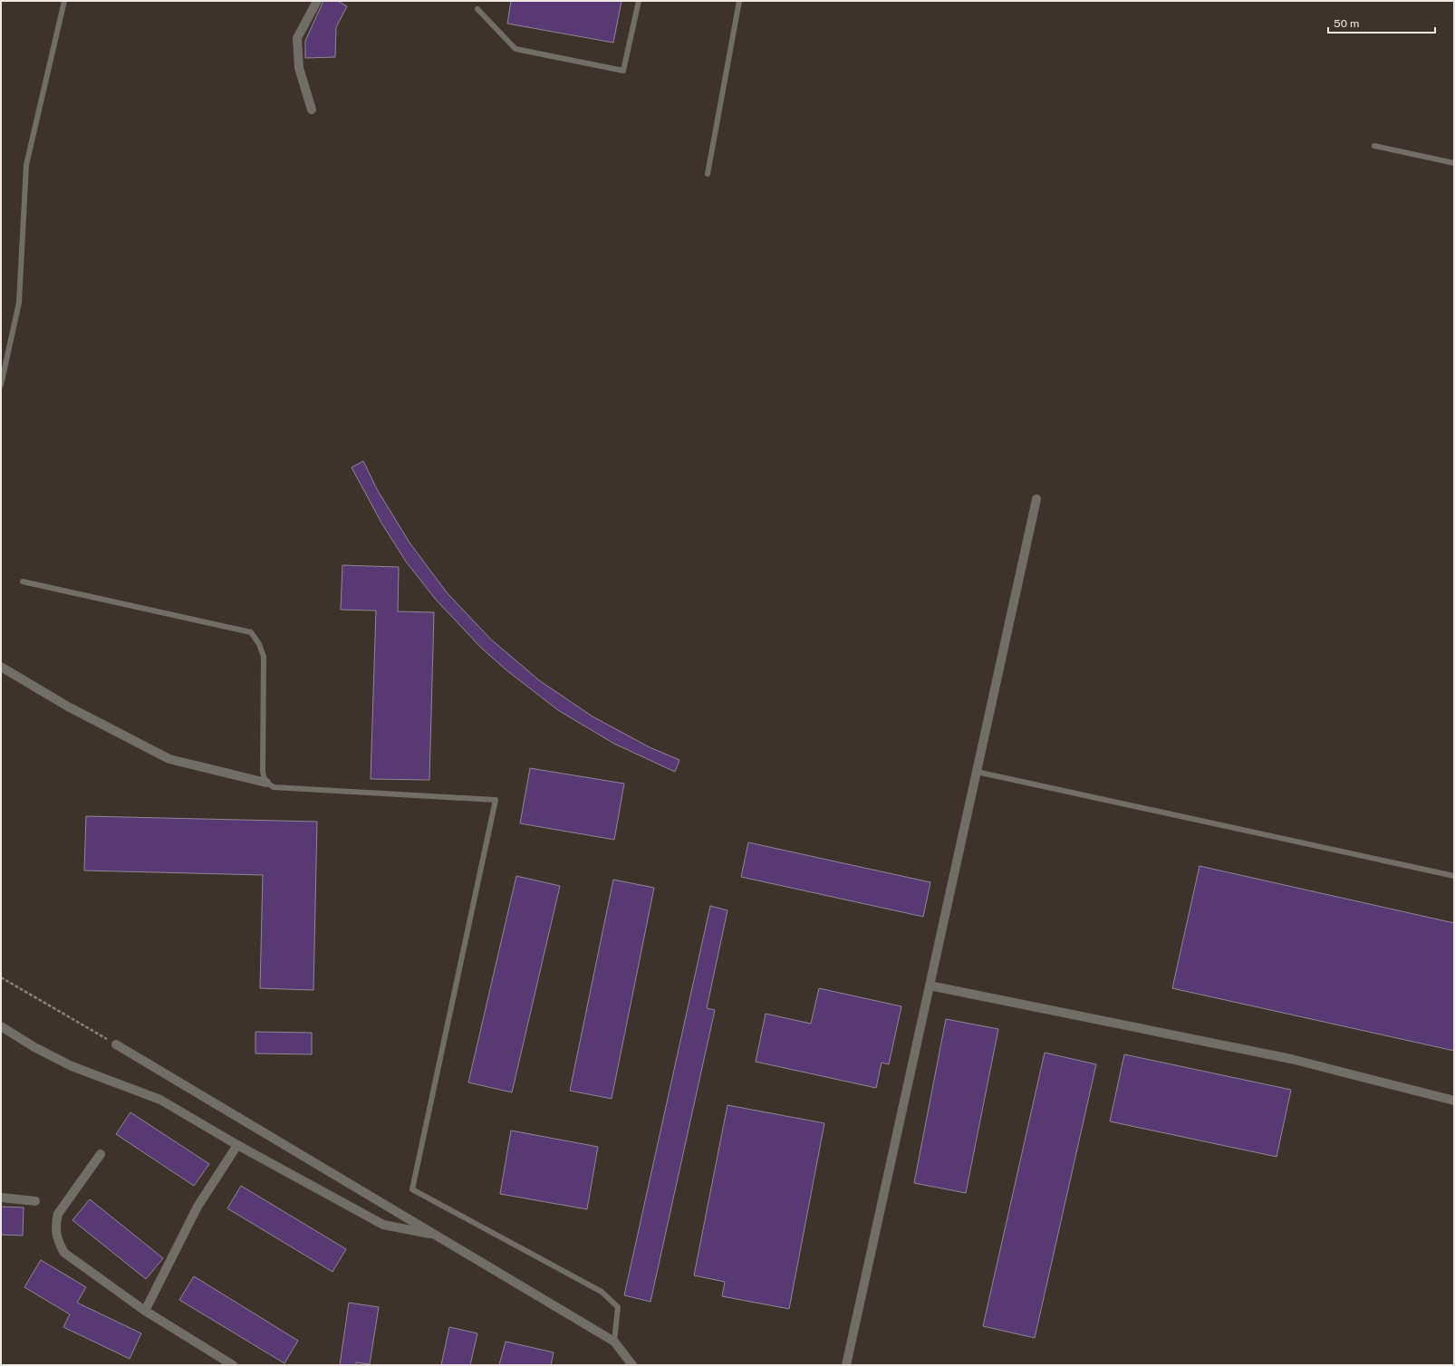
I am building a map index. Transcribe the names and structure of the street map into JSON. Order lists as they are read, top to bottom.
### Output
{
  "scale_bar": "50 m"
}
